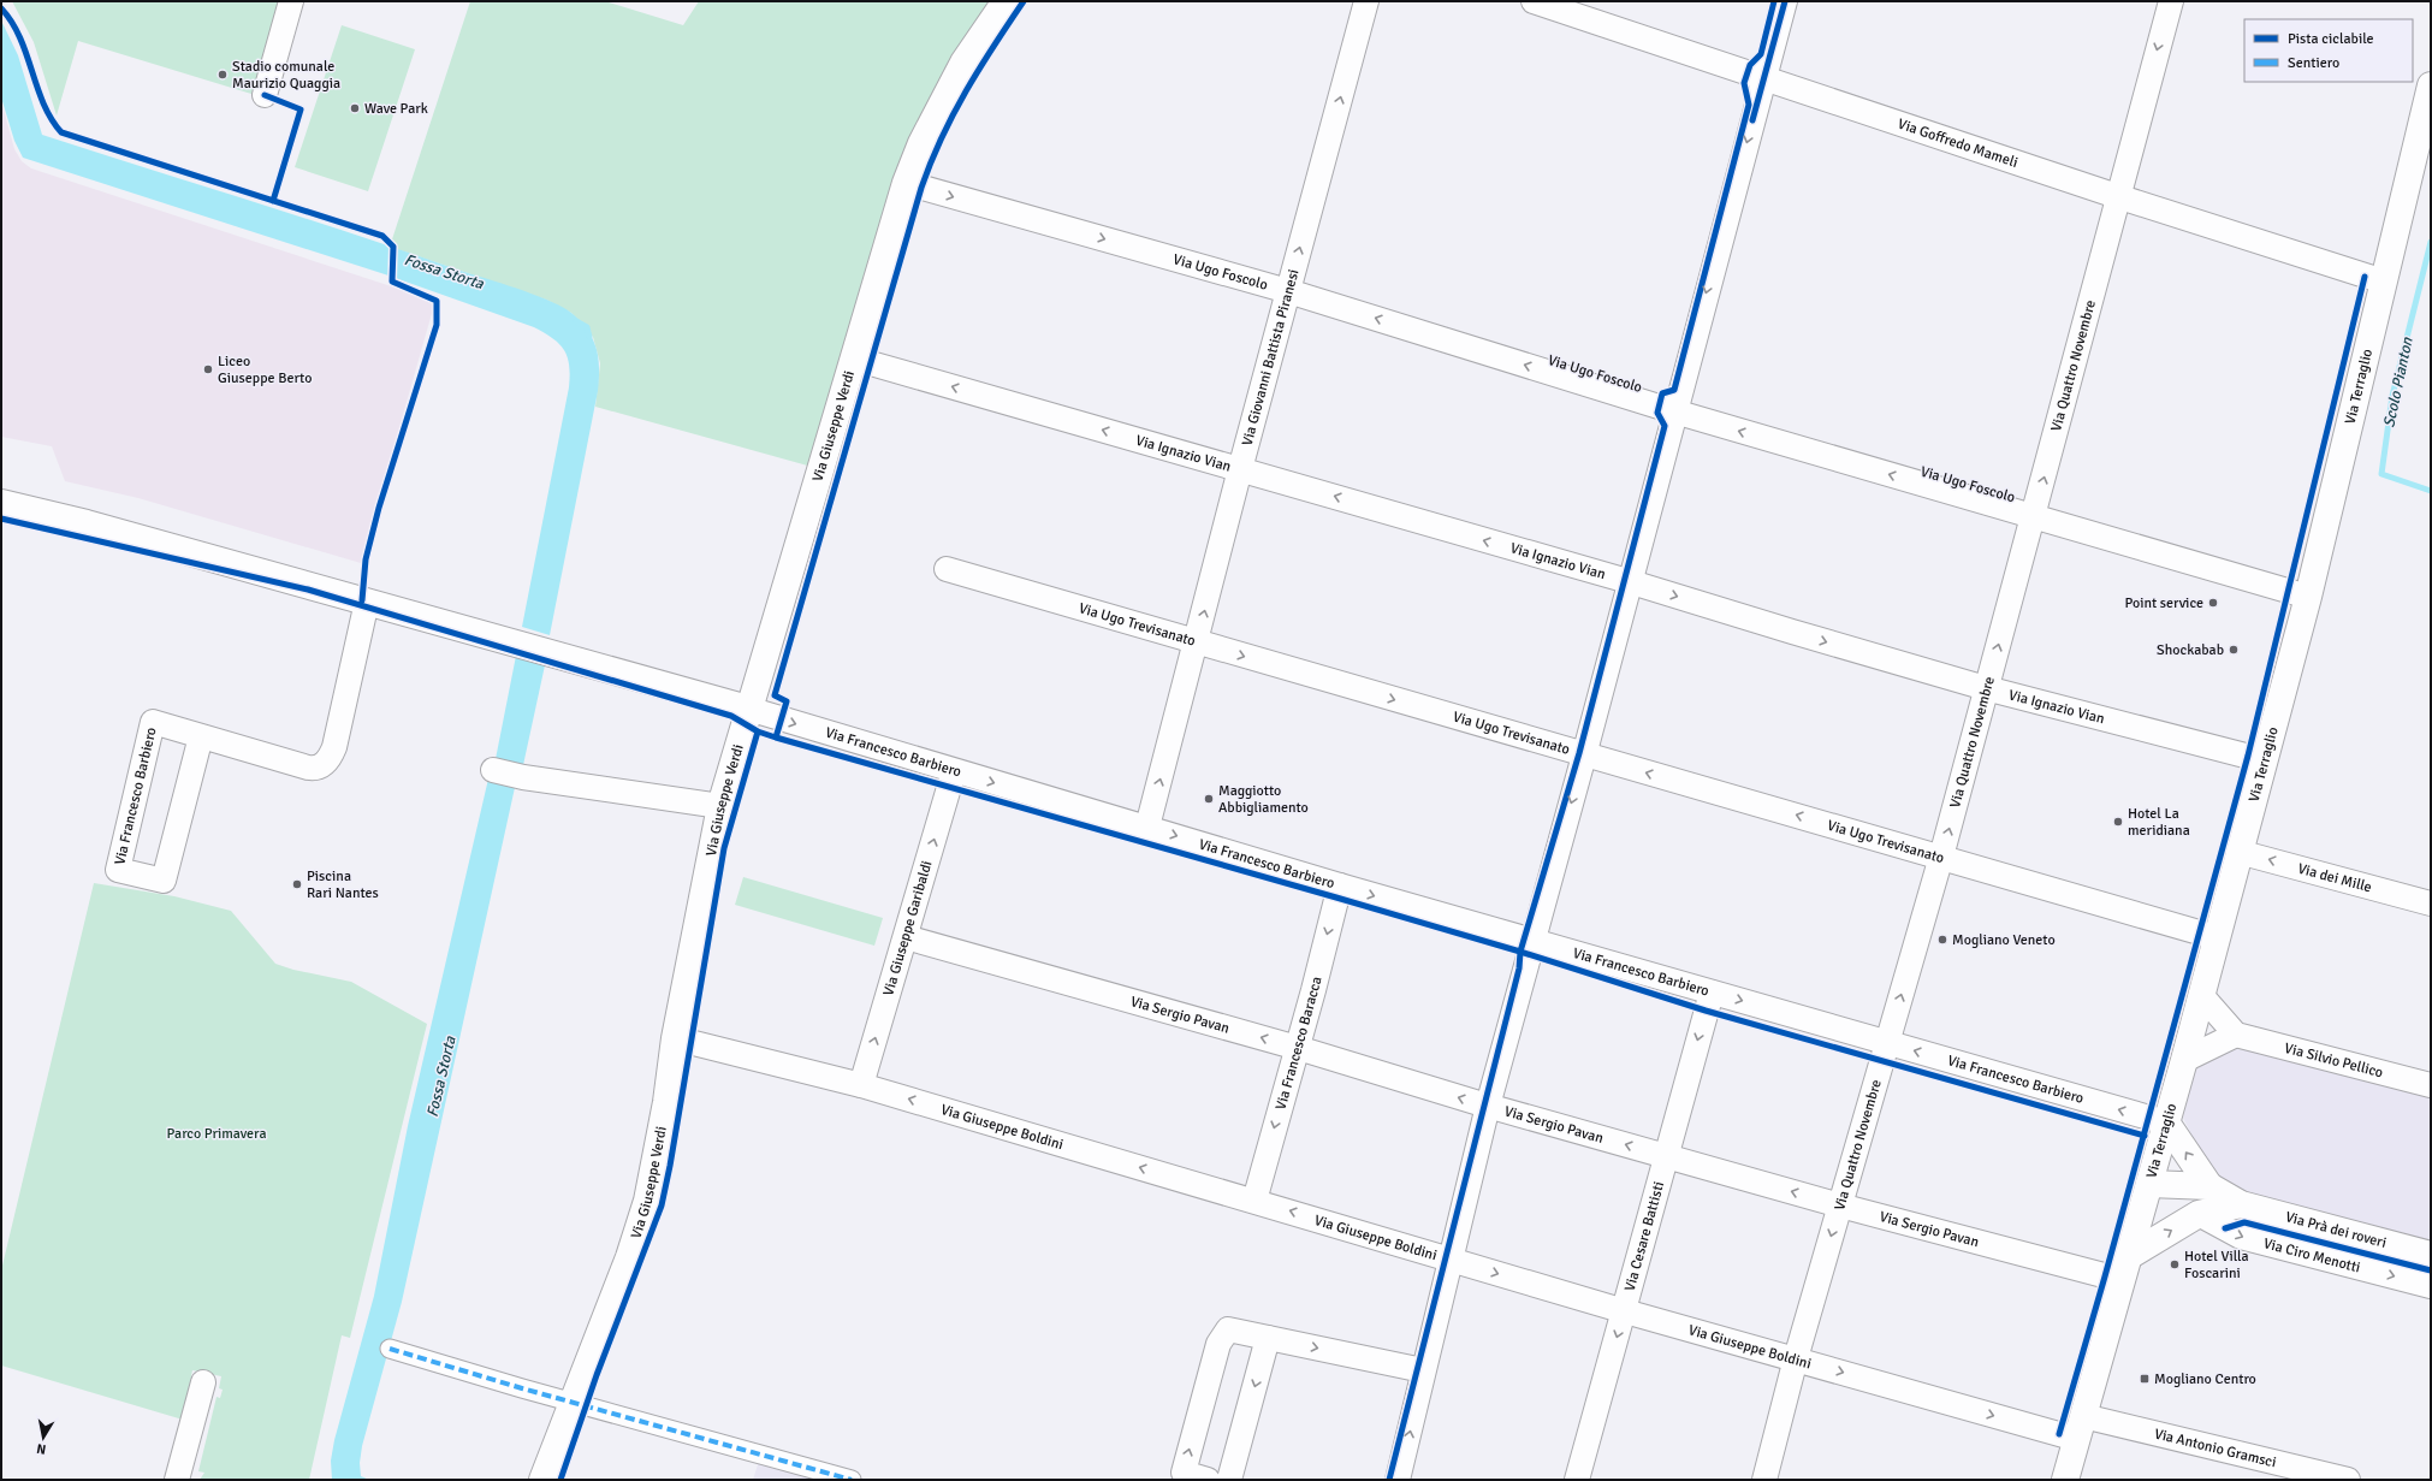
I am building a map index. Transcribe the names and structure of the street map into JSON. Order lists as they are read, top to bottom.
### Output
{
  "streets": {
    "street": [
      "Via Goffredo Mameli",
      "Via Ugo Foscolo",
      "Via Giovanni Battista Piranesi",
      "Via Quattro Novembre",
      "Via Terraglio",
      "Via Giuseppe Verdi",
      "Via Ignazio Vian",
      "Via Ugo Trevisanato",
      "Via Francesco Barbiero",
      "Via dei Mille",
      "Via Giuseppe Garibaldi",
      "Via Sergio Pavan",
      "Via Francesco Baracca",
      "Via Silvio Pellico",
      "Via Giuseppe Boldini",
      "Via Prà dei roveri",
      "Via Cesare Battisti",
      "Via Ciro Menotti",
      "Via Antonio Gramsci"
    ]
  },
  "crossings": [
    ["Via Goffredo Mameli", "Via Quattro Novembre"],
    ["Via Goffredo Mameli", "Via Terraglio"],
    ["Via Ugo Foscolo", "Via Giovanni Battista Piranesi"],
    ["Via Ugo Foscolo", "Via Quattro Novembre"],
    ["Via Ugo Foscolo", "Via Terraglio"],
    ["Via Ugo Foscolo", "Via Giuseppe Verdi"],
    ["Via Giovanni Battista Piranesi", "Via Ignazio Vian"],
    ["Via Giovanni Battista Piranesi", "Via Ugo Trevisanato"],
    ["Via Giovanni Battista Piranesi", "Via Francesco Barbiero"],
    ["Via Quattro Novembre", "Via Ignazio Vian"],
    ["Via Quattro Novembre", "Via Ugo Trevisanato"],
    ["Via Quattro Novembre", "Via Francesco Barbiero"],
    ["Via Quattro Novembre", "Via Sergio Pavan"],
    ["Via Quattro Novembre", "Via Giuseppe Boldini"],
    ["Via Terraglio", "Via Ignazio Vian"],
    ["Via Terraglio", "Via Ugo Trevisanato"],
    ["Via Terraglio", "Via Francesco Barbiero"],
    ["Via Terraglio", "Via dei Mille"],
    ["Via Terraglio", "Via Sergio Pavan"],
    ["Via Terraglio", "Via Giuseppe Boldini"],
    ["Via Terraglio", "Via Prà dei roveri"],
    ["Via Terraglio", "Via Antonio Gramsci"],
    ["Via Giuseppe Verdi", "Via Ignazio Vian"],
    ["Via Giuseppe Verdi", "Via Francesco Barbiero"],
    ["Via Giuseppe Verdi", "Via Giuseppe Boldini"],
    ["Via Francesco Barbiero", "Via Giuseppe Garibaldi"],
    ["Via Francesco Barbiero", "Via Francesco Baracca"],
    ["Via Francesco Barbiero", "Via Prà dei roveri"],
    ["Via Francesco Barbiero", "Via Cesare Battisti"],
    ["Via Giuseppe Garibaldi", "Via Sergio Pavan"],
    ["Via Giuseppe Garibaldi", "Via Giuseppe Boldini"],
    ["Via Sergio Pavan", "Via Francesco Baracca"],
    ["Via Sergio Pavan", "Via Cesare Battisti"],
    ["Via Francesco Baracca", "Via Giuseppe Boldini"],
    ["Via Giuseppe Boldini", "Via Cesare Battisti"],
    ["Via Giuseppe Boldini", "Via Antonio Gramsci"],
    ["Via Prà dei roveri", "Via Ciro Menotti"]
  ],
  "one_way": [
    "Via Giovanni Battista Piranesi",
    "Via dei Mille",
    "Via Giuseppe Garibaldi",
    "Via Sergio Pavan",
    "Via Ciro Menotti"
  ],
  "water": ["Fossa Storta", "Scolo Pianton"],
  "parks": ["Parco Primavera"],
  "places": {
    "other": [
      "Stadio comunale Maurizio Quaggia",
      "Wave Park",
      "Liceo Giuseppe Berto",
      "Point service",
      "Shockabab",
      "Maggiotto Abbigliamento",
      "Hotel La meridiana",
      "Piscina Rari Nantes",
      "Mogliano Veneto",
      "Hotel Villa Foscarini"
    ],
    "transit": ["Mogliano Centro"]
  },
  "legend": ["Pista ciclabile", "Sentiero"],
  "north": "bottom"
}
